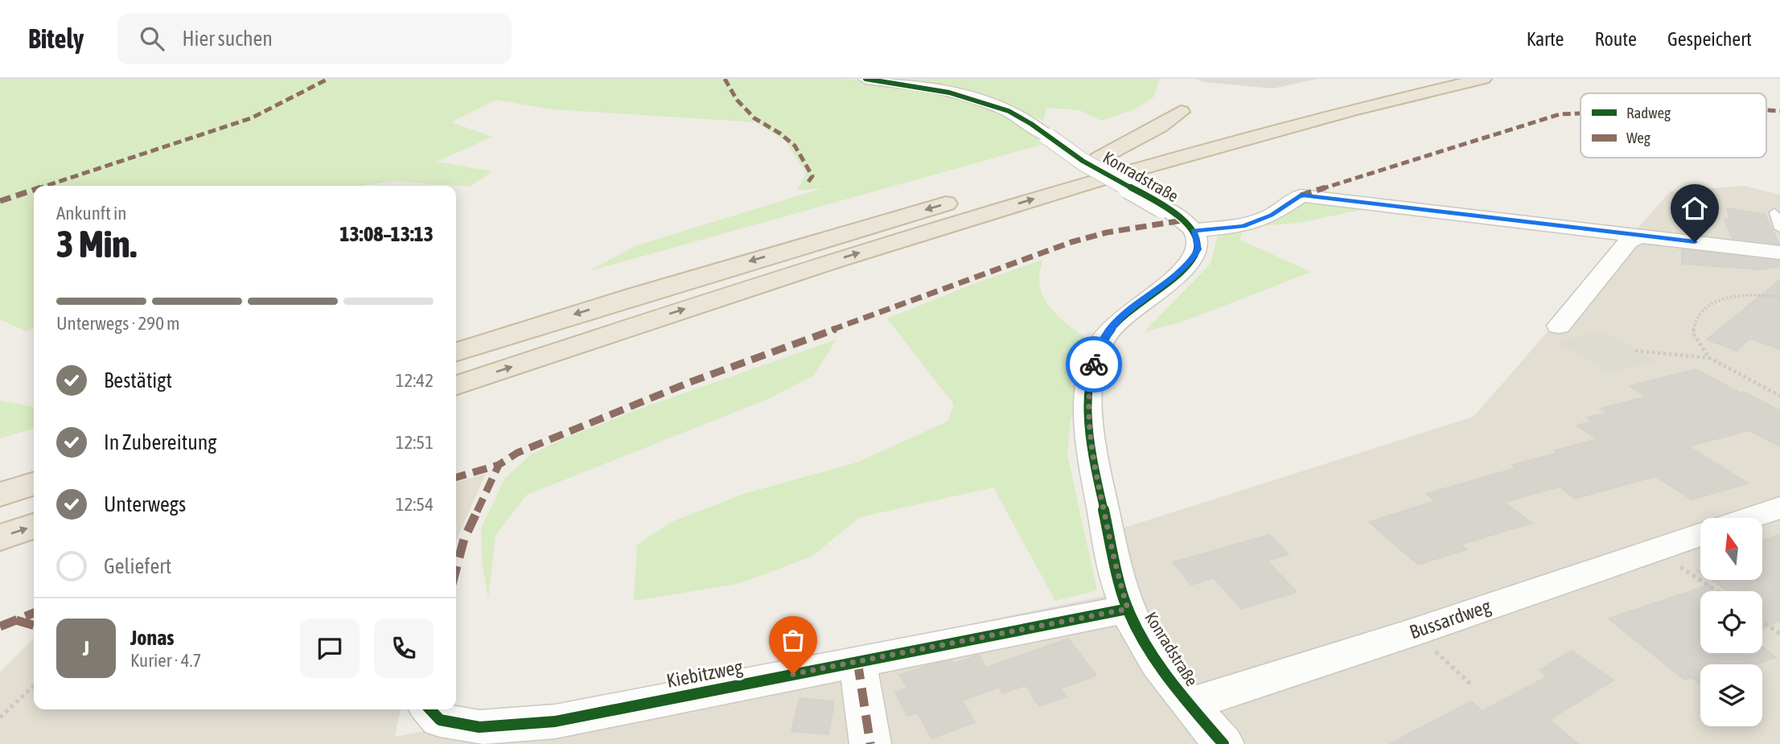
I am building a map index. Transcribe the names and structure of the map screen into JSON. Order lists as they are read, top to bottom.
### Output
{
  "streets": {
    "street": ["Konradstraße", "Bussardweg", "Kiebitzweg"]
  },
  "crossings": [
    ["Konradstraße", "Bussardweg"],
    ["Konradstraße", "Kiebitzweg"]
  ],
  "legend": ["Radweg", "Weg"],
  "north": "top",
  "page": {
    "header": "Bitely",
    "search": "Hier suchen",
    "nav": ["Karte", "Route", "Gespeichert"],
    "heading": ["3 Min.", "Ankunft in", "13:08–13:13"],
    "panel": ["Jonas", "Kurier · 4.7"],
    "bar": "Unterwegs · 290 m",
    "list": [
      ["Bestätigt", "12:42"],
      ["In Zubereitung", "12:51"],
      ["Unterwegs", "12:54"],
      "Geliefert"
    ],
    "round": "J"
  }
}
